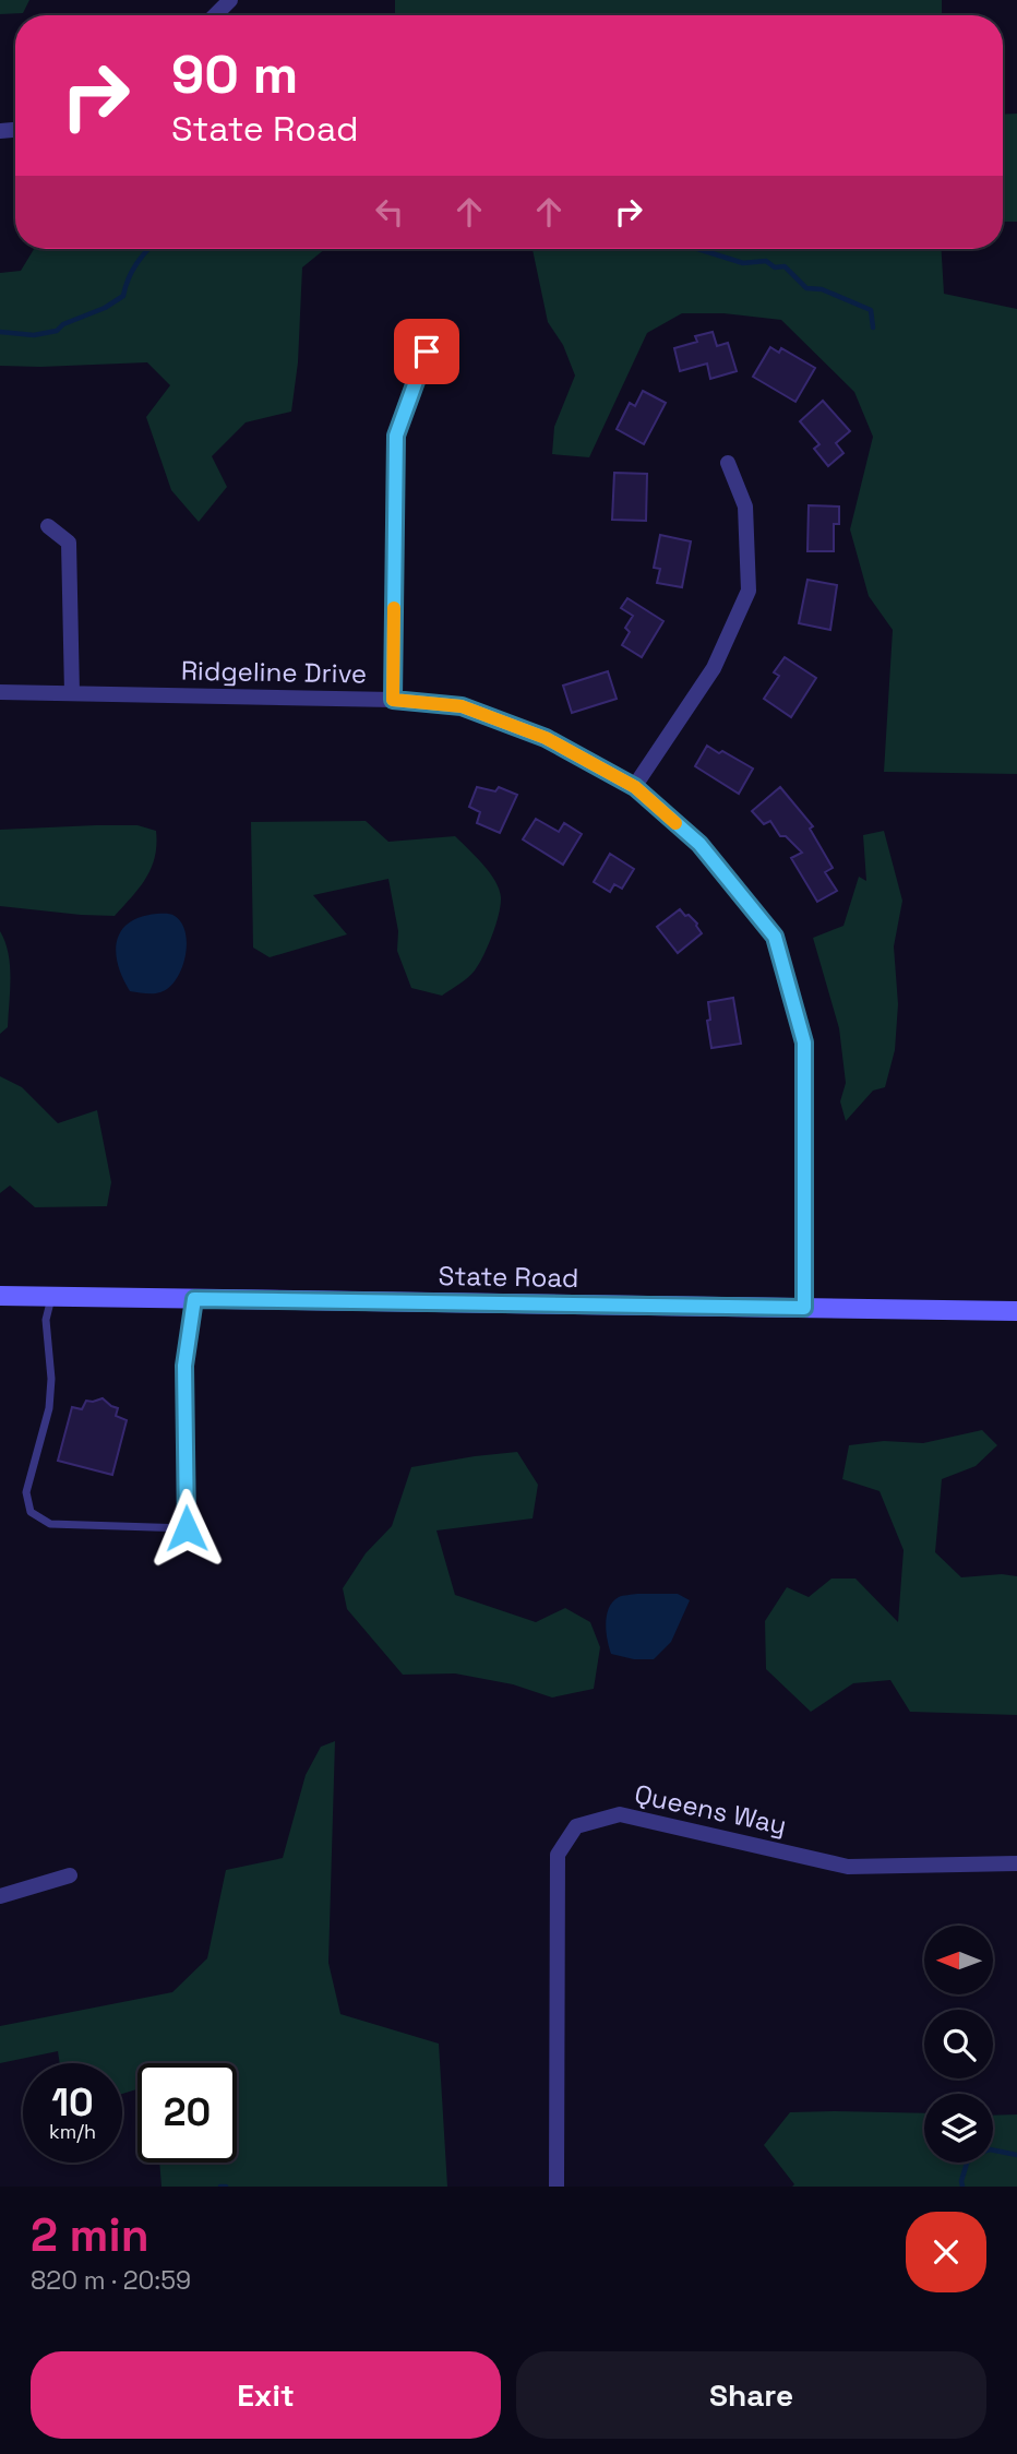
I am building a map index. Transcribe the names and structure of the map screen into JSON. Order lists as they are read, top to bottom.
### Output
{
  "streets": {
    "main road": ["State Road"],
    "street": ["Ridgeline Drive", "Queens Way"]
  },
  "crossings": [
    ["Ridgeline Drive", "State Road"]
  ],
  "north": "left",
  "page": {
    "turn": ["90 m", "State Road"],
    "speed": "10 km/h",
    "limit": "20",
    "heading": ["2 min", "820 m · 20:59"],
    "buttons": ["Exit", "Share"]
  }
}
